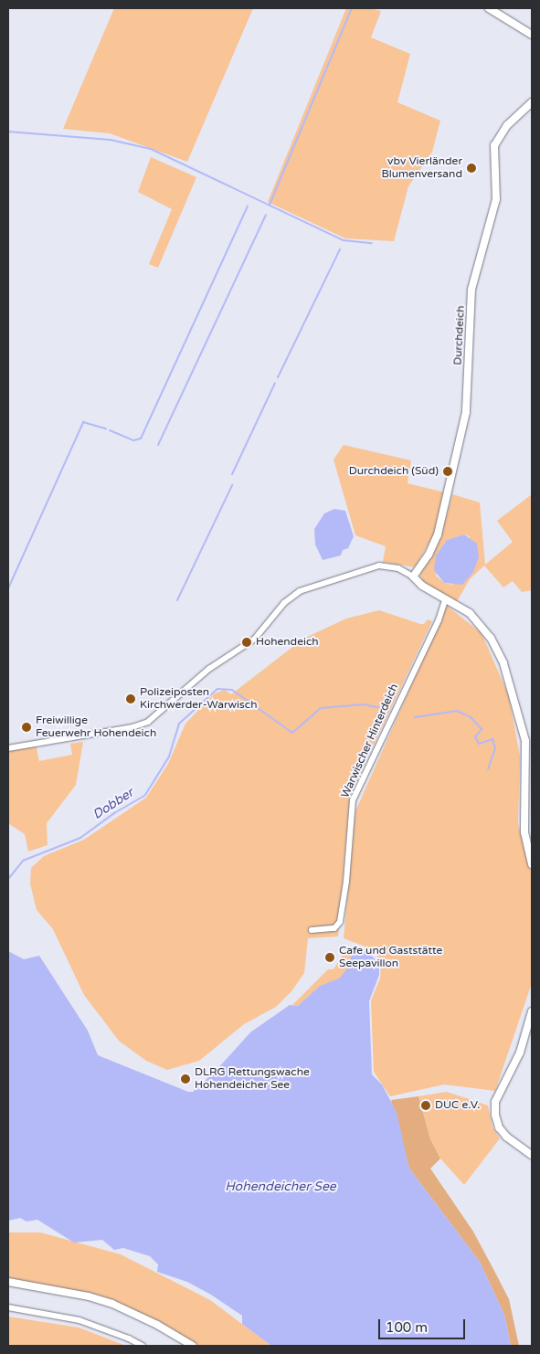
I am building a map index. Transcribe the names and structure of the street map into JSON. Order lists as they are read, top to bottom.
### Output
{
  "streets": {
    "street": ["Durchdeich", "Warwischer Hinterdeich"]
  },
  "water": ["Dobber", "Hohendeicher See"],
  "places": [
    "vbv Vierländer Blumenversand",
    "Durchdeich (Süd)",
    "Hohendeich",
    "Polizeiposten Kirchwerder-Warwisch",
    "Freiwillige Feuerwehr Hohendeich",
    "Cafe und Gaststätte Seepavillon",
    "DLRG Rettungswache Hohendeicher See",
    "DUC e.V."
  ],
  "scale_bar": "100 m"
}
